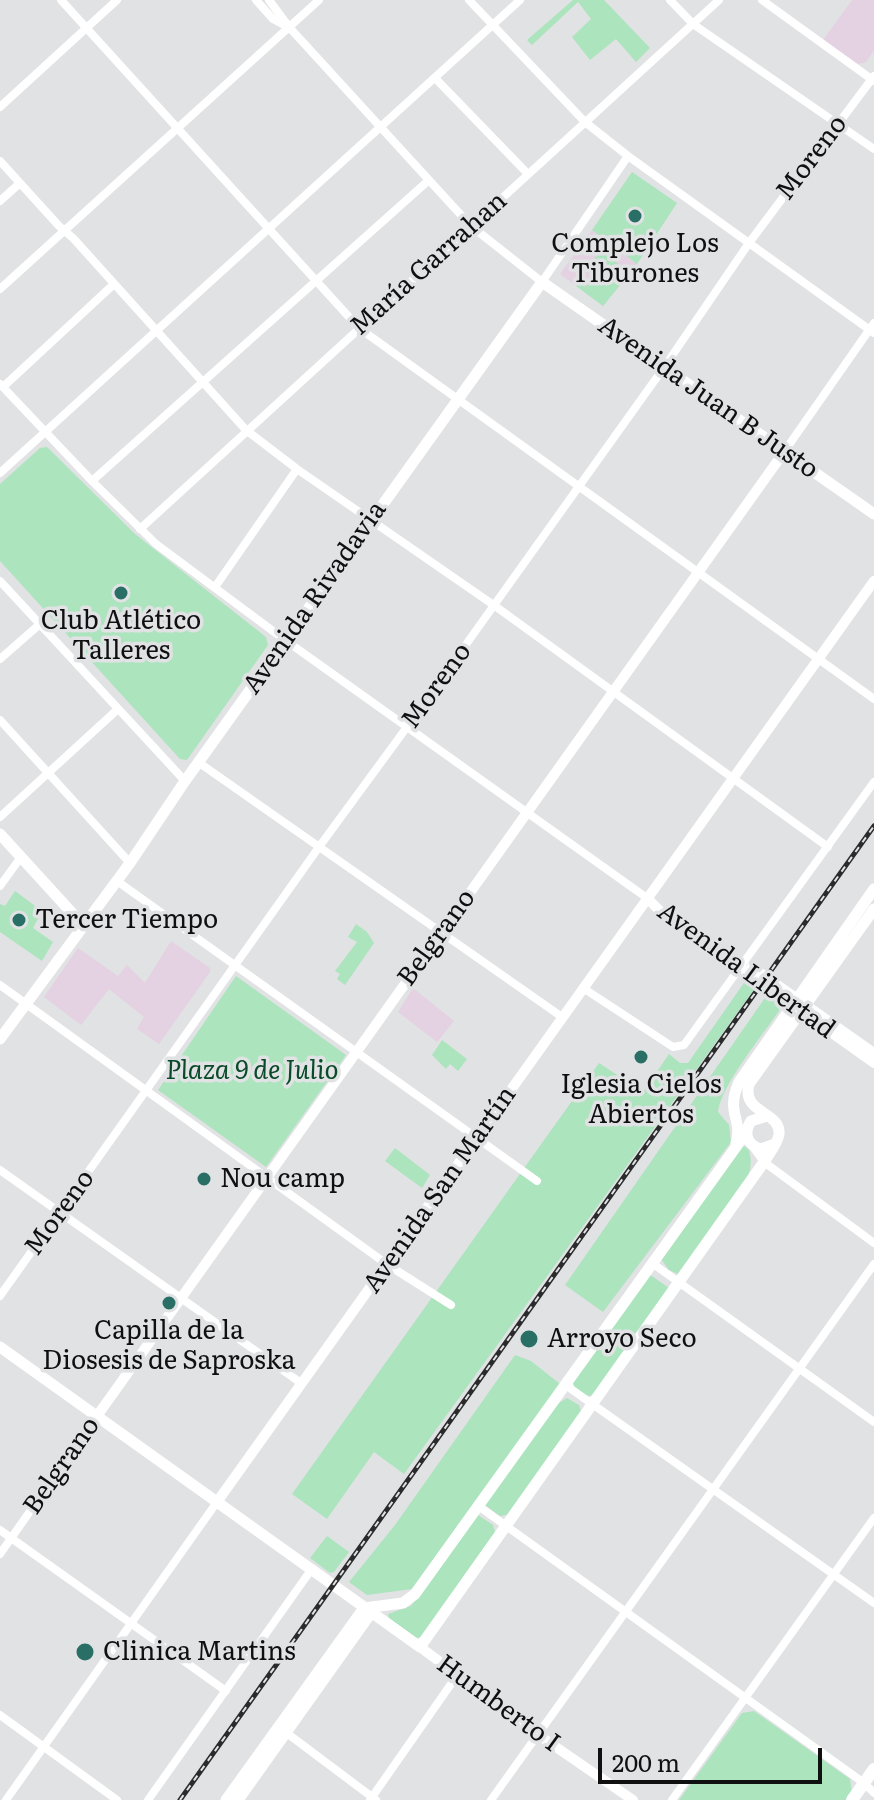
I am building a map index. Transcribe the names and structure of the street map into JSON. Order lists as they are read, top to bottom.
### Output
{
  "streets": {
    "main road": ["Avenida Juan B Justo", "Avenida Rivadavia", "Humberto I"],
    "street": [
      "Moreno",
      "María Garrahan",
      "Belgrano",
      "Avenida Libertad",
      "Avenida San Martín"
    ]
  },
  "crossings": [
    ["Moreno", "Avenida Juan B Justo"],
    ["Avenida Juan B Justo", "Avenida Rivadavia"],
    ["Avenida Juan B Justo", "Belgrano"],
    ["Avenida Libertad", "Avenida San Martín"],
    ["Avenida San Martín", "Humberto I"]
  ],
  "parks": ["Plaza 9 de Julio"],
  "places": [
    "Complejo Los Tiburones",
    "Club Atlético Talleres",
    "Tercer Tiempo",
    "Iglesia Cielos Abiertos",
    "Nou camp",
    "Capilla de la Diosesis de Saproska",
    "Arroyo Seco",
    "Clinica Martins"
  ],
  "scale_bar": "200 m"
}
